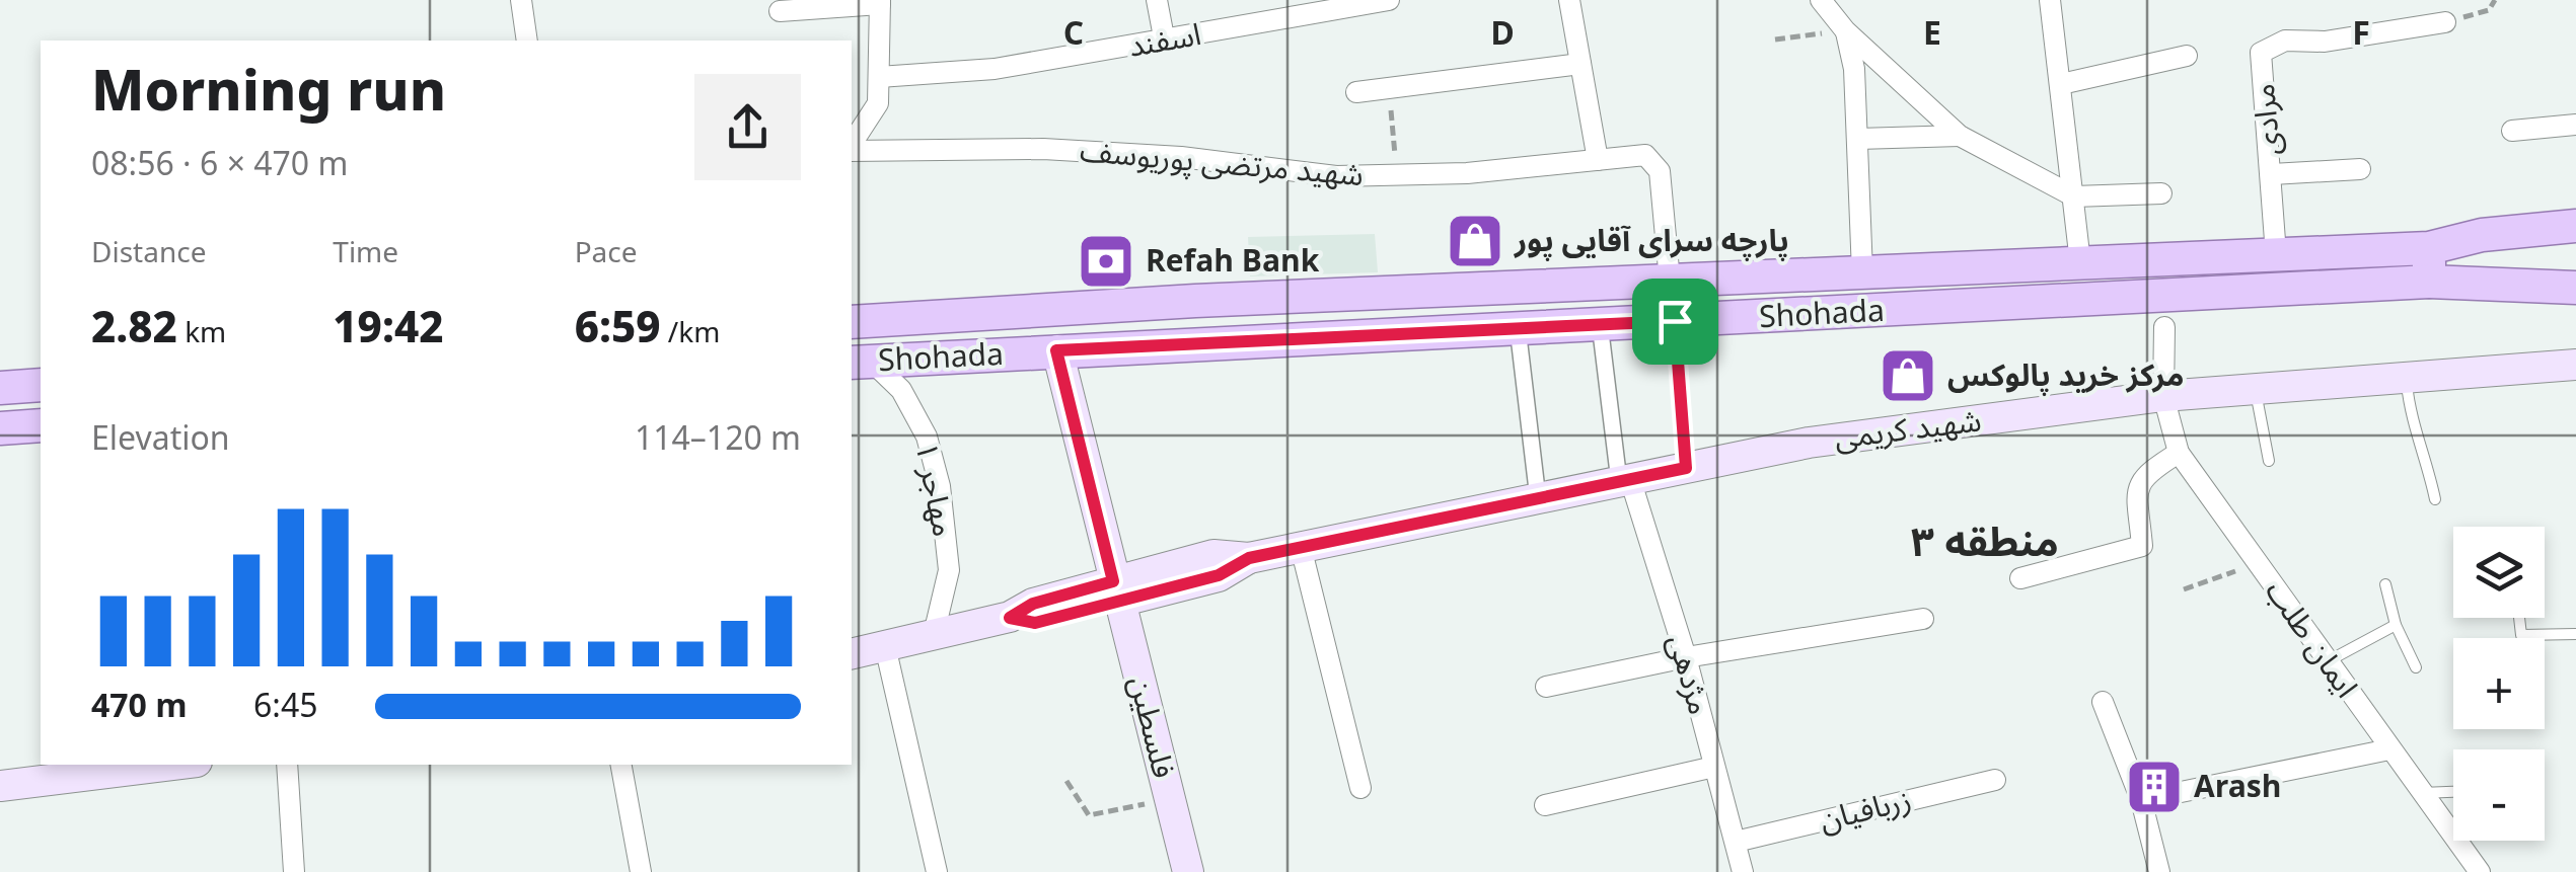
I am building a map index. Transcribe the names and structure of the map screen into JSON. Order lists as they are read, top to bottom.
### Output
{
  "streets": {
    "main road": ["Shohada", "شهید کریمی", "فلسطین"],
    "street": [
      "اسفند",
      "مرادی",
      "شهید مرتضی پوریوسف",
      "مهاجر ۱",
      "ایمان طلب",
      "مژدهی",
      "زربافیان"
    ]
  },
  "crossings": [
    ["مرادی", "Shohada"],
    ["شهید مرتضی پوریوسف", "Shohada"],
    ["Shohada", "مهاجر ۱"],
    ["Shohada", "فلسطین"],
    ["شهید کریمی", "مهاجر ۱"],
    ["شهید کریمی", "ایمان طلب"],
    ["شهید کریمی", "مژدهی"],
    ["شهید کریمی", "فلسطین"],
    ["مژدهی", "زربافیان"]
  ],
  "districts": ["منطقه ۳"],
  "places": {
    "shop": ["پارچه سرای آقایی پور", "مركز خريد پالوكس"],
    "bank": ["Refah Bank"],
    "building": ["Arash"]
  },
  "page": {
    "heading": ["Morning run", "08:56 · 6 × 470 m"],
    "stats": [
      ["Distance", "2.82 km"],
      ["Time", "19:42"],
      ["Pace", "6:59 /km"]
    ],
    "chart": ["Elevation", "114–120 m"],
    "map_buttons": ["+", "−"],
    "list": [
      {
        "name": "470 m",
        "note": "6:45"
      }
    ]
  },
  "grid": {
    "columns": [
      "C",
      "D",
      "E",
      "F"
    ]
  }
}
